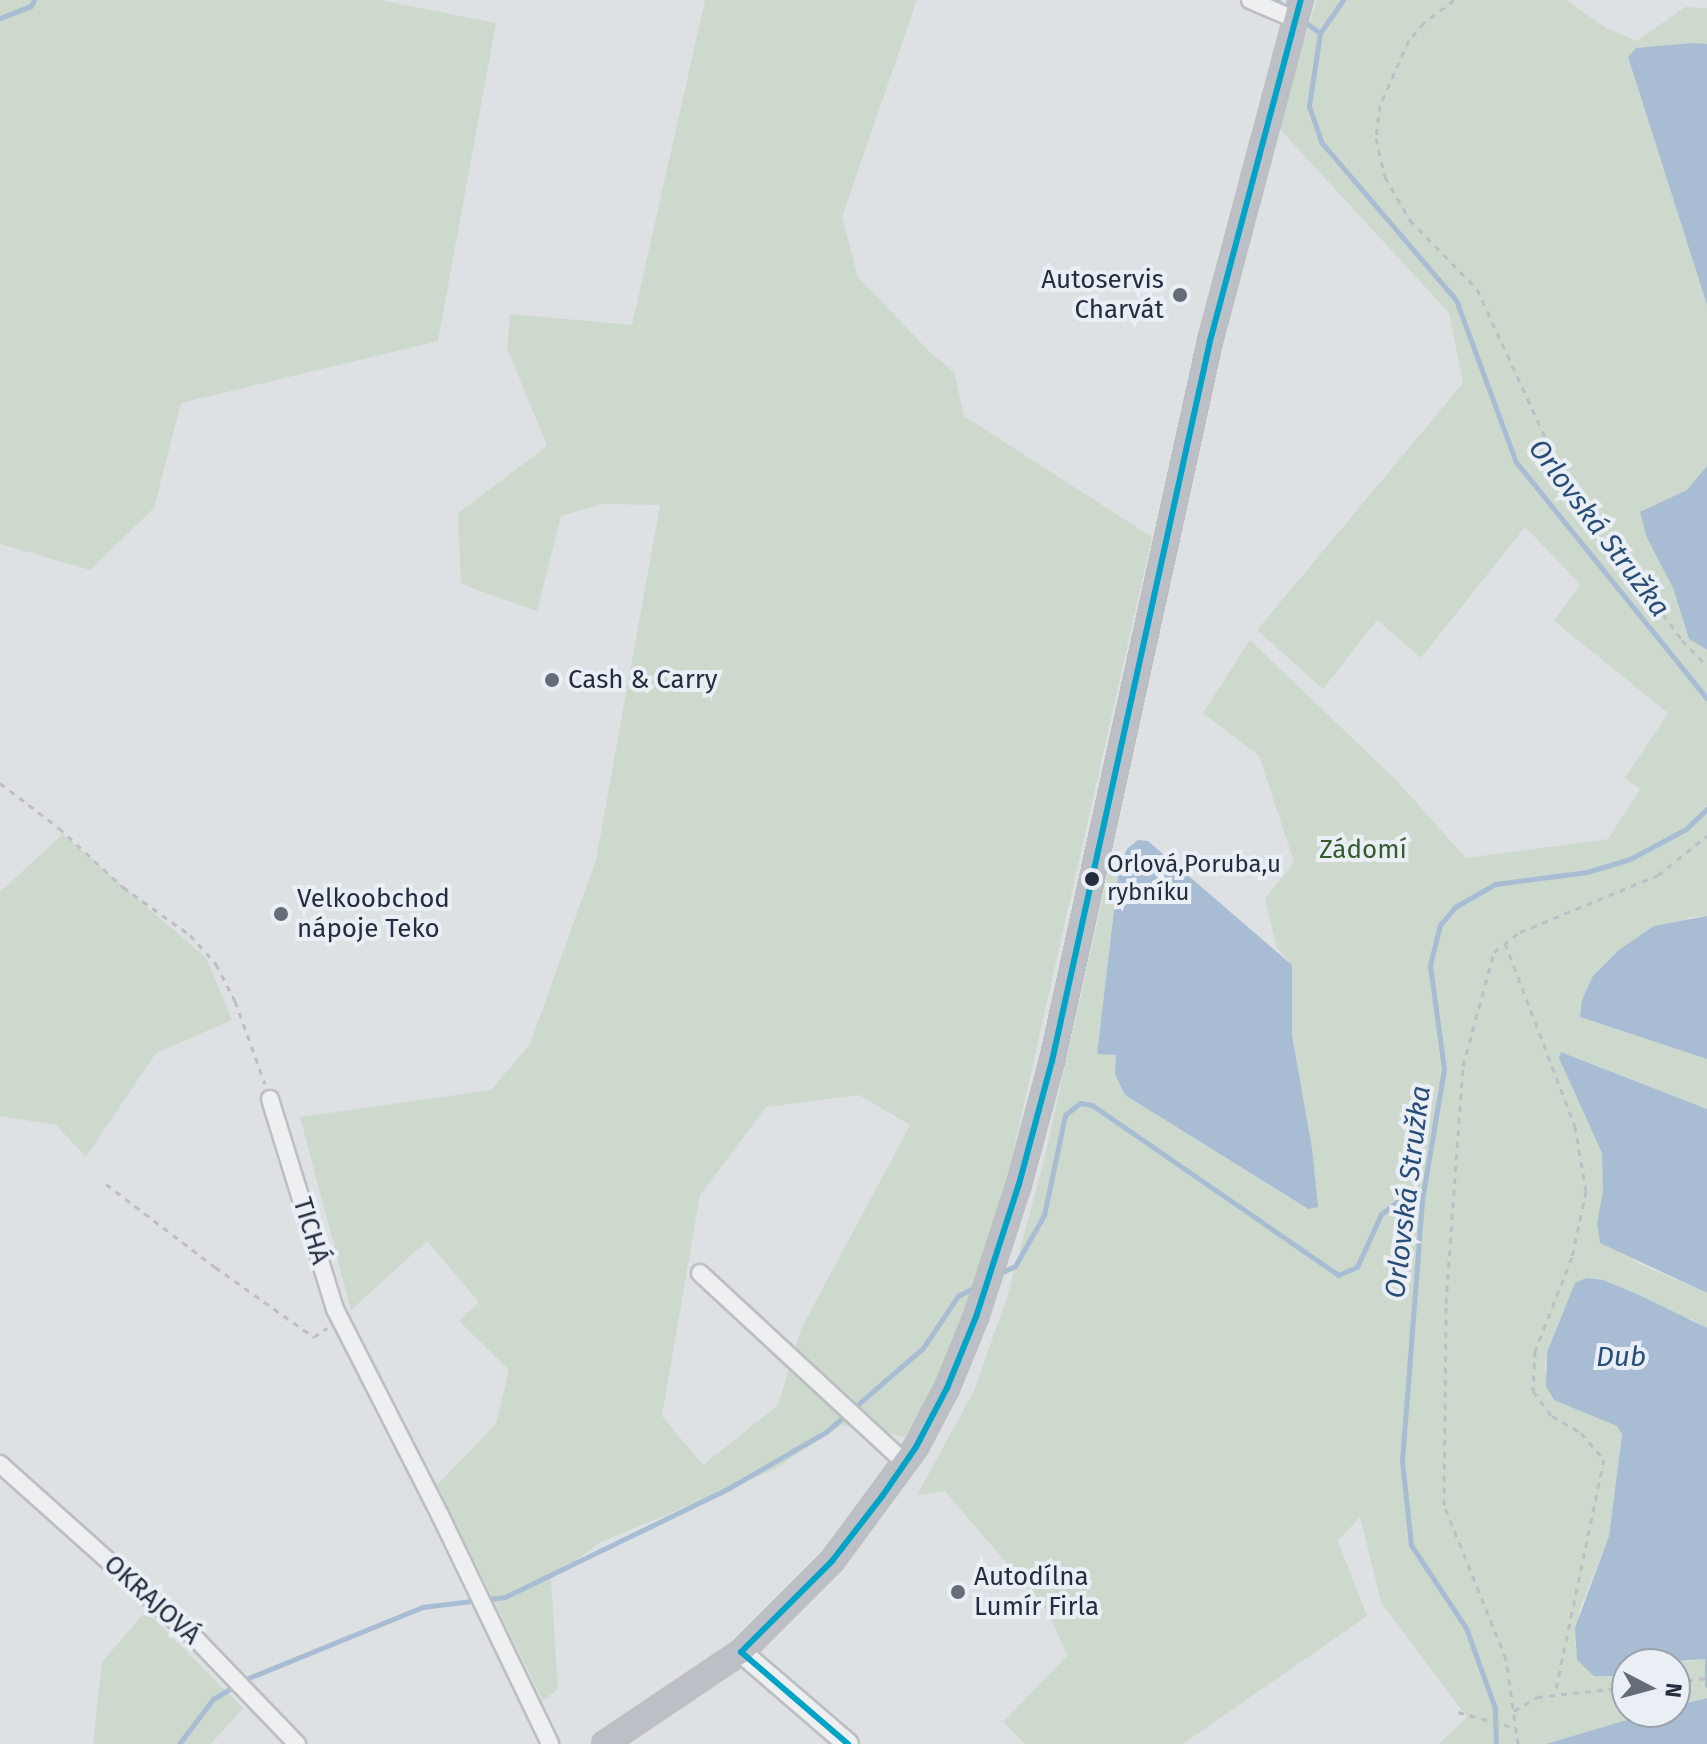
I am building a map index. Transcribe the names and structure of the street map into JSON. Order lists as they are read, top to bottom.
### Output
{
  "streets": {
    "street": ["TICHÁ", "OKRAJOVÁ"]
  },
  "water": ["Orlovská Stružka", "Dub"],
  "parks": ["Zádomí"],
  "places": [
    "Autoservis Charvát",
    "Cash & Carry",
    "Orlová,Poruba,u rybníku",
    "Velkoobchod nápoje Teko",
    "Autodílna Lumír Firla"
  ],
  "north": "right"
}
